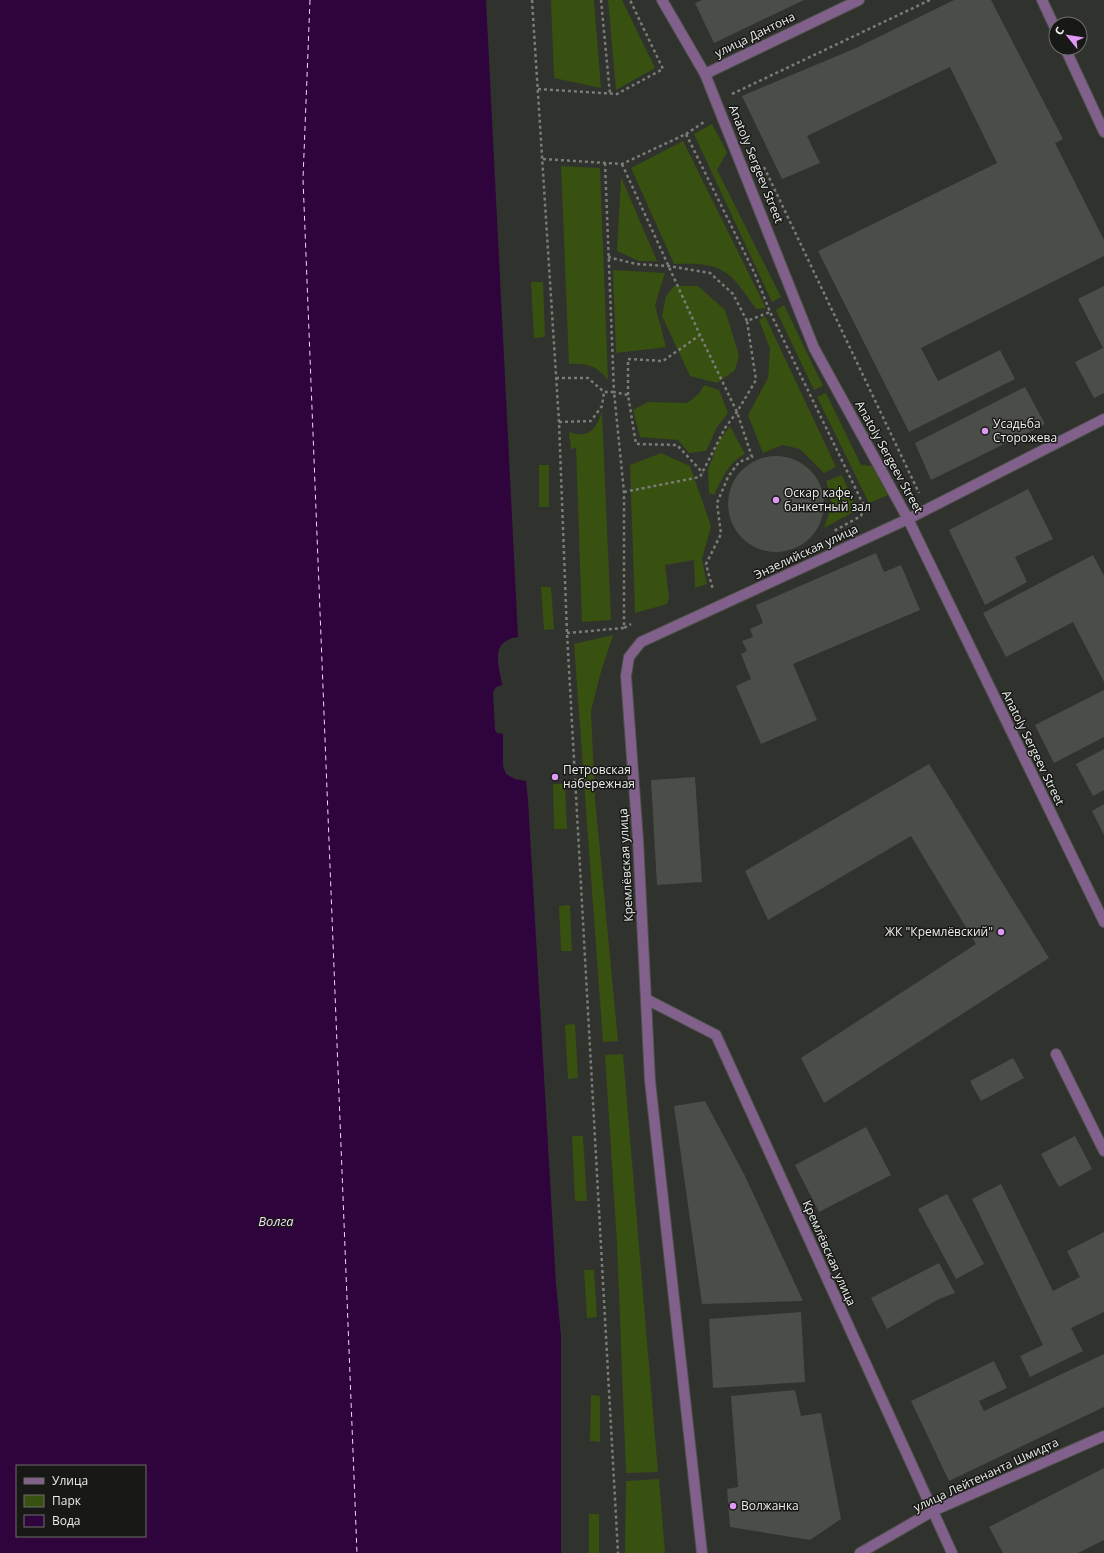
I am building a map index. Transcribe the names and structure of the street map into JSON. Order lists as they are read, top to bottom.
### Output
{
  "streets": {
    "street": [
      "улица Дантона",
      "Anatoly Sergeev Street",
      "Энзелийская улица",
      "Кремлёвская улица",
      "улица Лейтенанта Шмидта"
    ]
  },
  "crossings": [
    ["улица Дантона", "Anatoly Sergeev Street"],
    ["Anatoly Sergeev Street", "Энзелийская улица"],
    ["Энзелийская улица", "Кремлёвская улица"],
    ["Кремлёвская улица", "улица Лейтенанта Шмидта"]
  ],
  "water": ["Волга"],
  "places": [
    "Усадьба Сторожева",
    "Оскар кафе, банкетный зал",
    "Петровская набережная",
    "ЖК \"Кремлёвский\"",
    "Волжанка"
  ],
  "legend": ["Улица", "Парк", "Вода"],
  "north": "top left"
}
